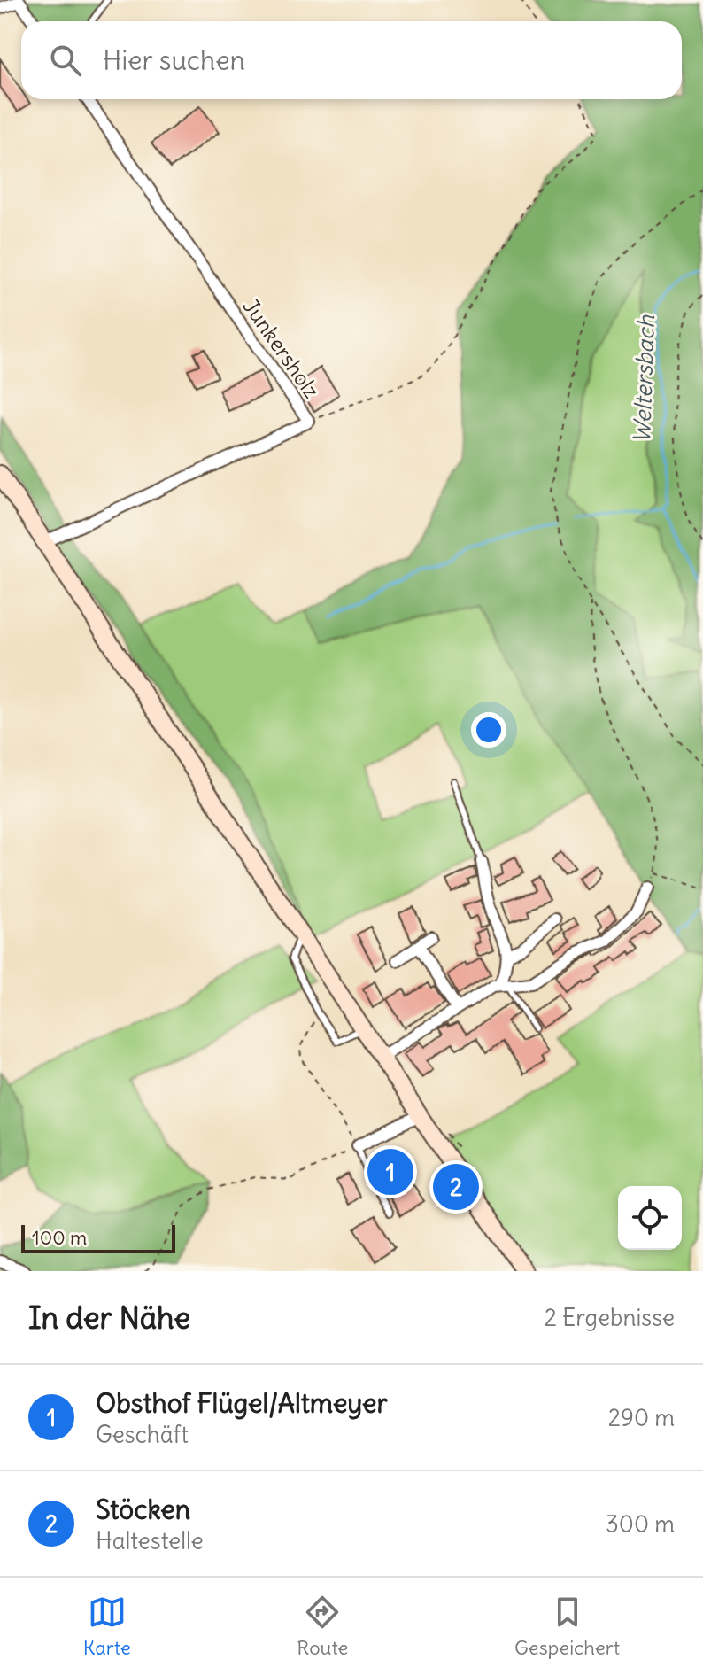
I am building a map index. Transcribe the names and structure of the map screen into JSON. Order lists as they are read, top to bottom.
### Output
{
  "streets": {
    "street": ["Junkersholz"]
  },
  "water": ["Weltersbach"],
  "scale_bar": "100 m",
  "page": {
    "search": "Hier suchen",
    "pins": ["1", "2"],
    "scale": "100 m",
    "heading": ["In der Nähe", "2 Ergebnisse"],
    "list": [
      {
        "mark": "1",
        "name": "Obsthof Flügel/Altmeyer",
        "note": "Geschäft",
        "value": "290 m"
      },
      {
        "mark": "2",
        "name": "Stöcken",
        "note": "Haltestelle",
        "value": "300 m"
      }
    ],
    "nav": ["Karte", "Route", "Gespeichert"]
  }
}
